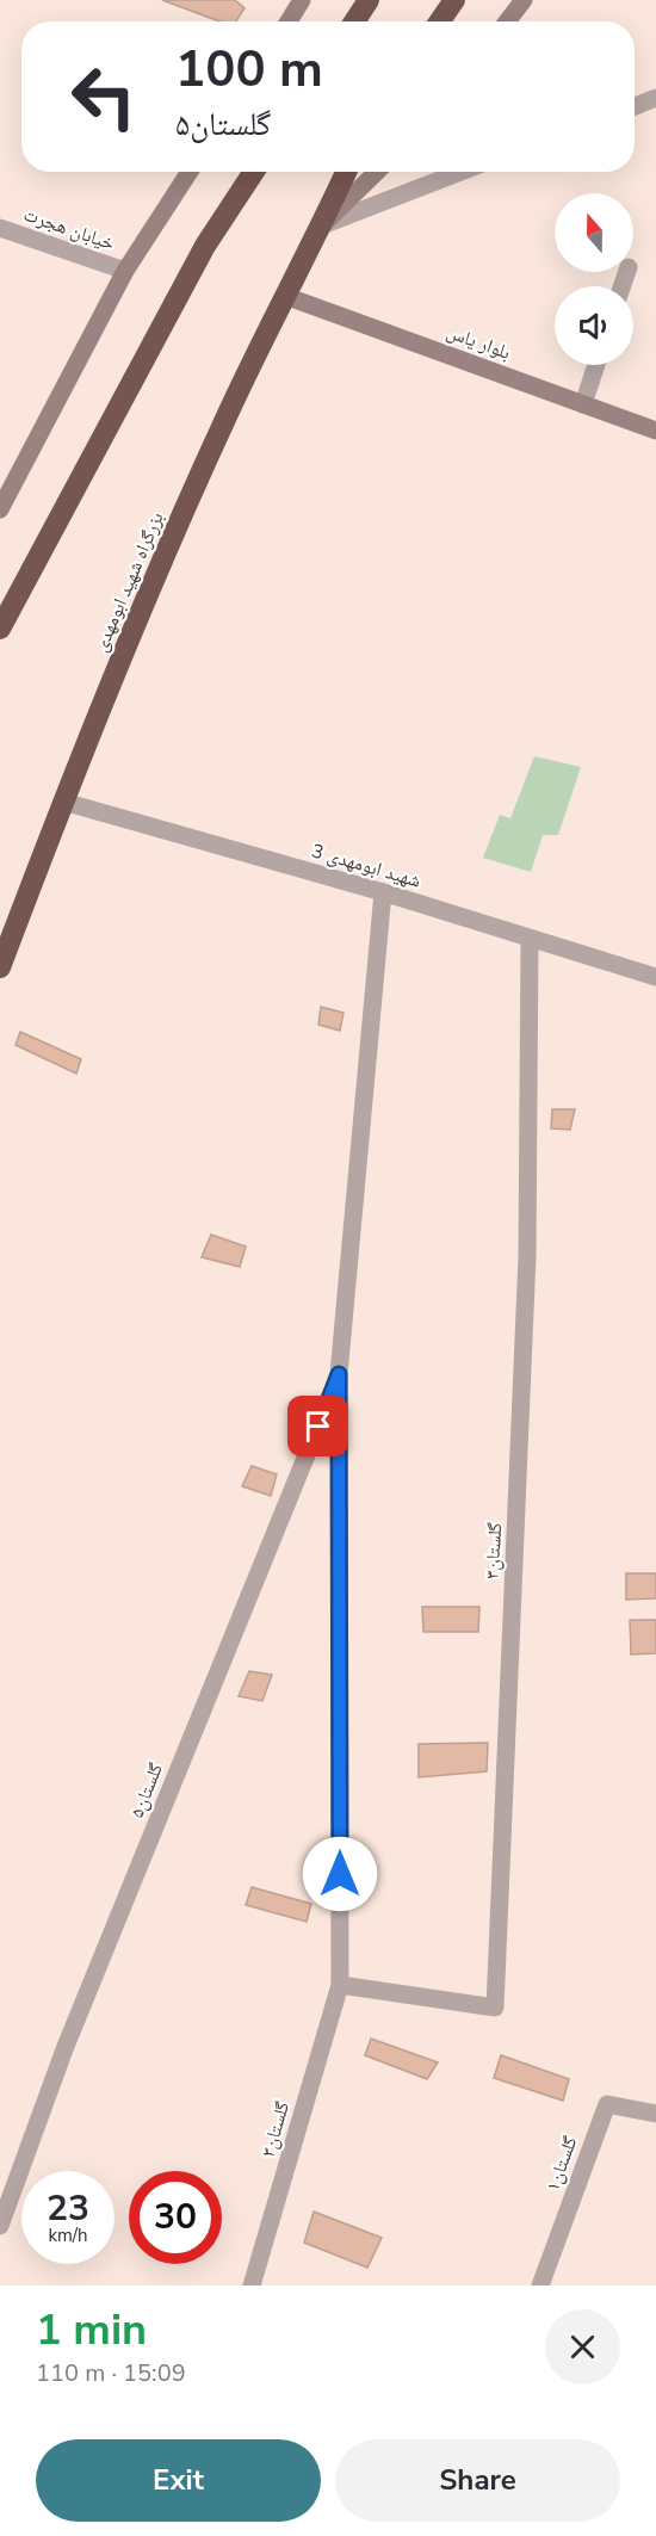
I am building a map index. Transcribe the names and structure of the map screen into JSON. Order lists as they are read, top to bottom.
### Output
{
  "streets": {
    "highway": ["بزرگراه شهید ابومهدی"],
    "main road": ["بلوار یاس"],
    "street": [
      "خیابان هجرت",
      "شهید ابومهدی 3",
      "گلستان۳",
      "گلستان۵",
      "گلستان۱"
    ]
  },
  "crossings": [
    ["بلوار یاس", "بزرگراه شهید ابومهدی"],
    ["بزرگراه شهید ابومهدی", "شهید ابومهدی 3"],
    ["شهید ابومهدی 3", "گلستان۳"],
    ["گلستان۳", "گلستان۵"]
  ],
  "north": "top",
  "page": {
    "turn": ["100 m", "گلستان۵"],
    "speed": "23 km/h",
    "limit": "30",
    "heading": ["1 min", "110 m · 15:09"],
    "buttons": ["Exit", "Share"]
  }
}
